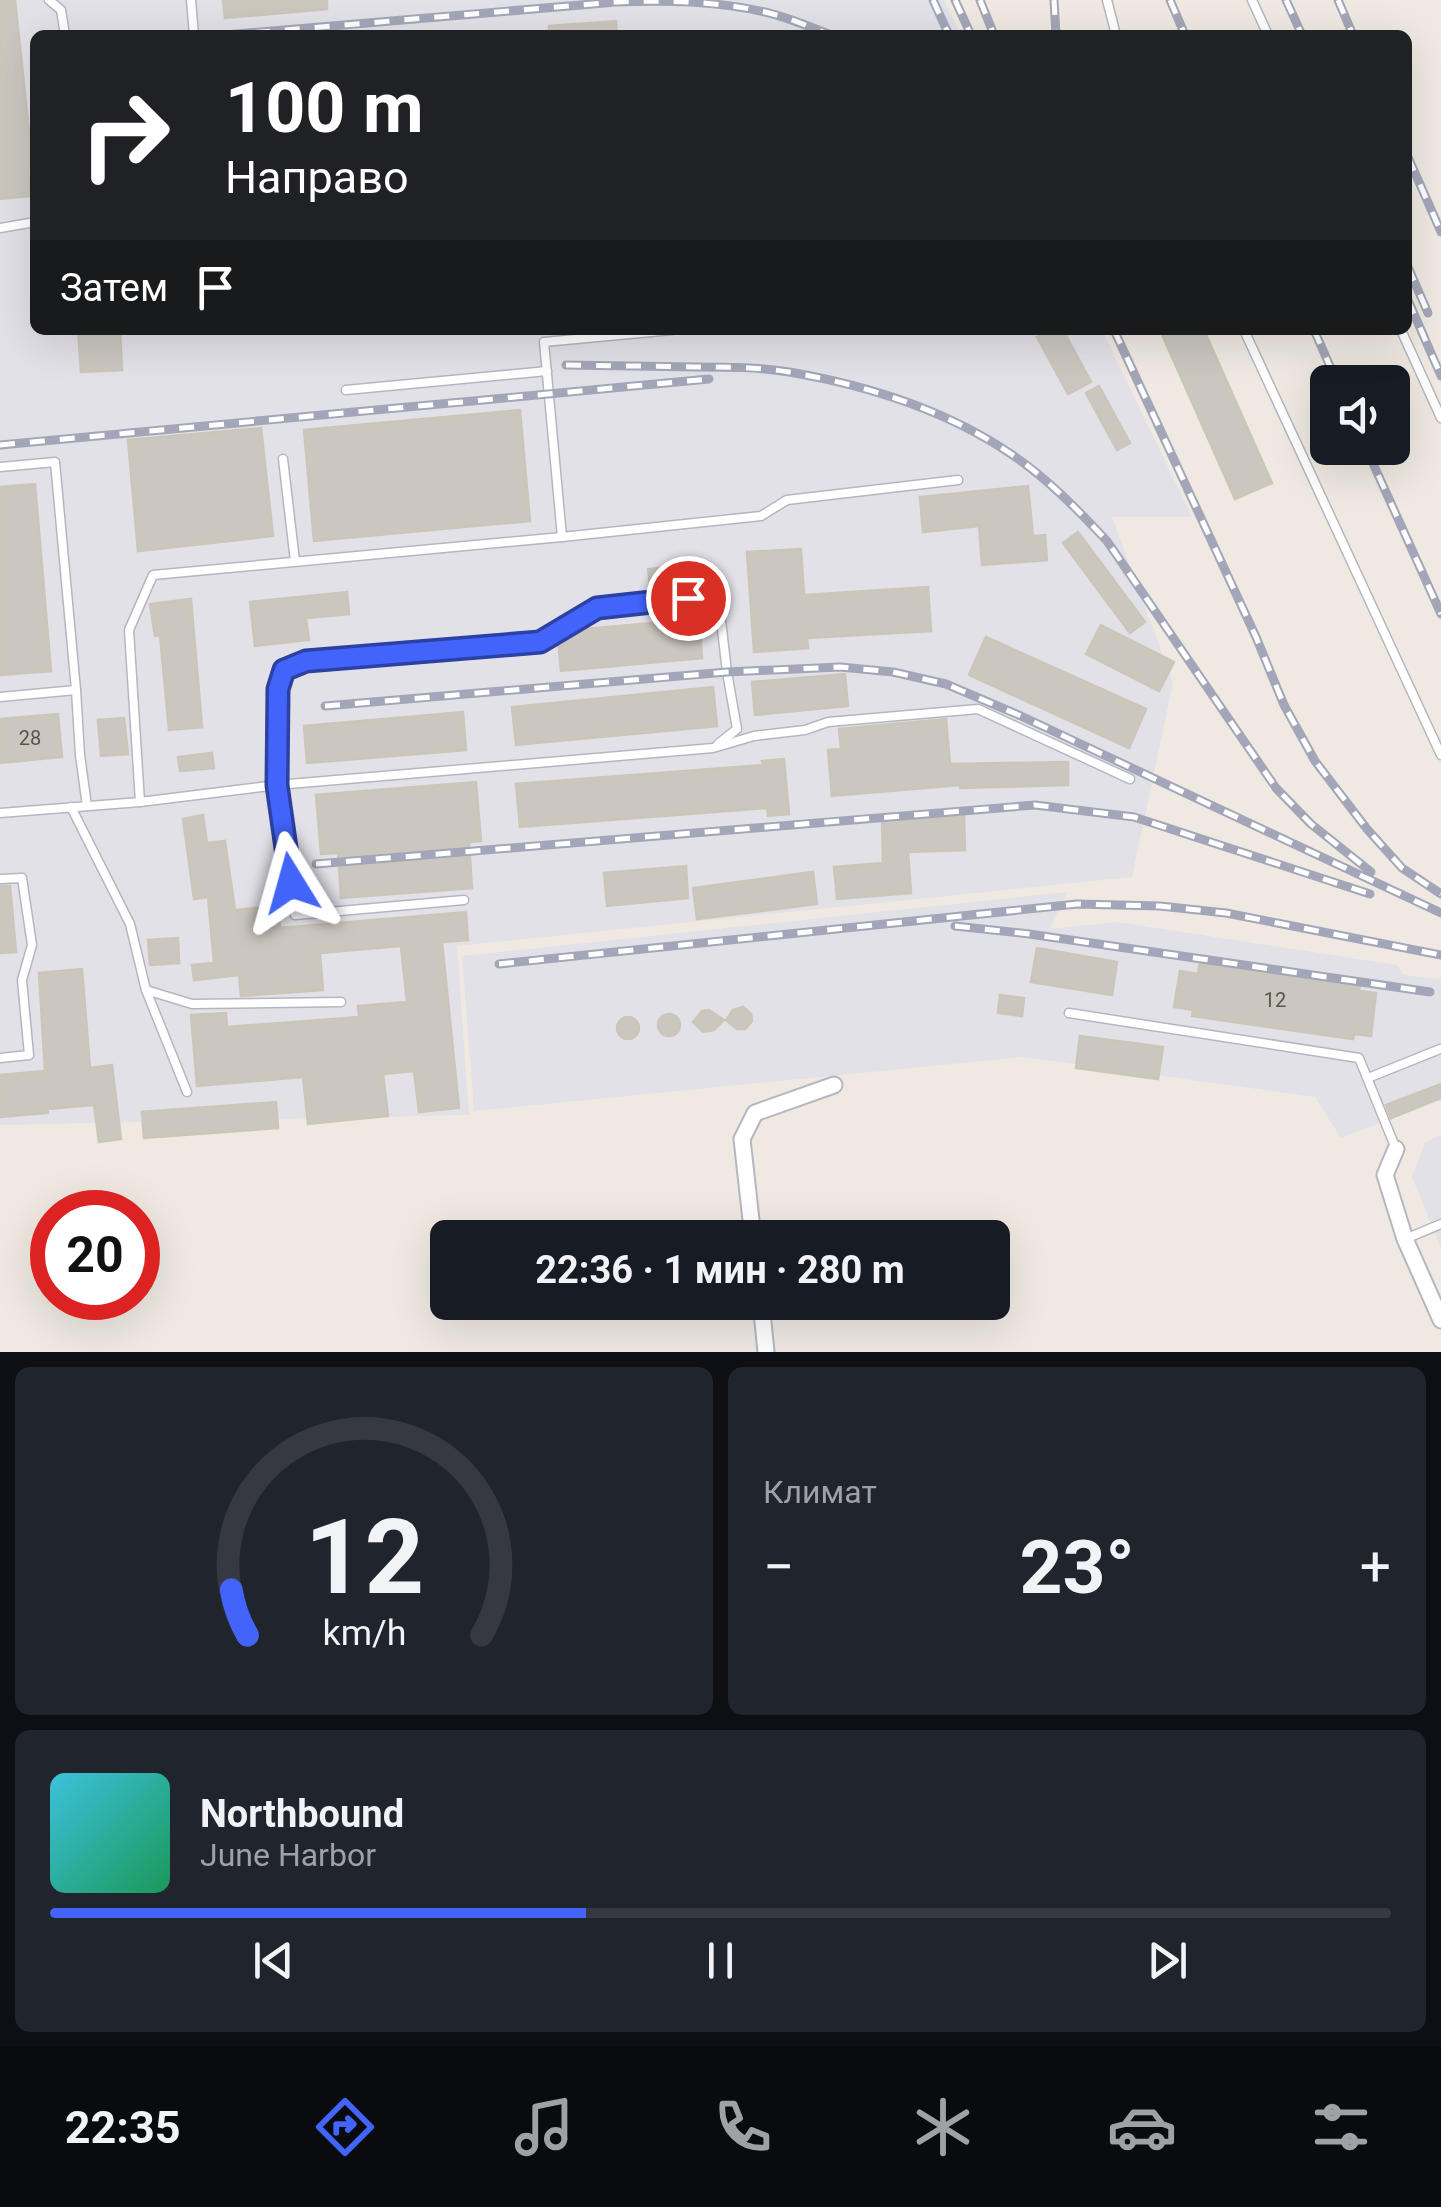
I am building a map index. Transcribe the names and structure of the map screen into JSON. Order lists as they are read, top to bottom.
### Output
{
  "house_numbers": ["28", "12"],
  "page": {
    "turn": ["100 m", "Направо"],
    "then": "Затем",
    "limit": "20",
    "trip": "22:36 · 1 мин · 280 m",
    "tile": "Климат",
    "heat": ["−", "23°", "+"],
    "song": ["Northbound", "June Harbor"],
    "tabs": "22:35",
    "gauge": ["12", "km/h"]
  }
}
